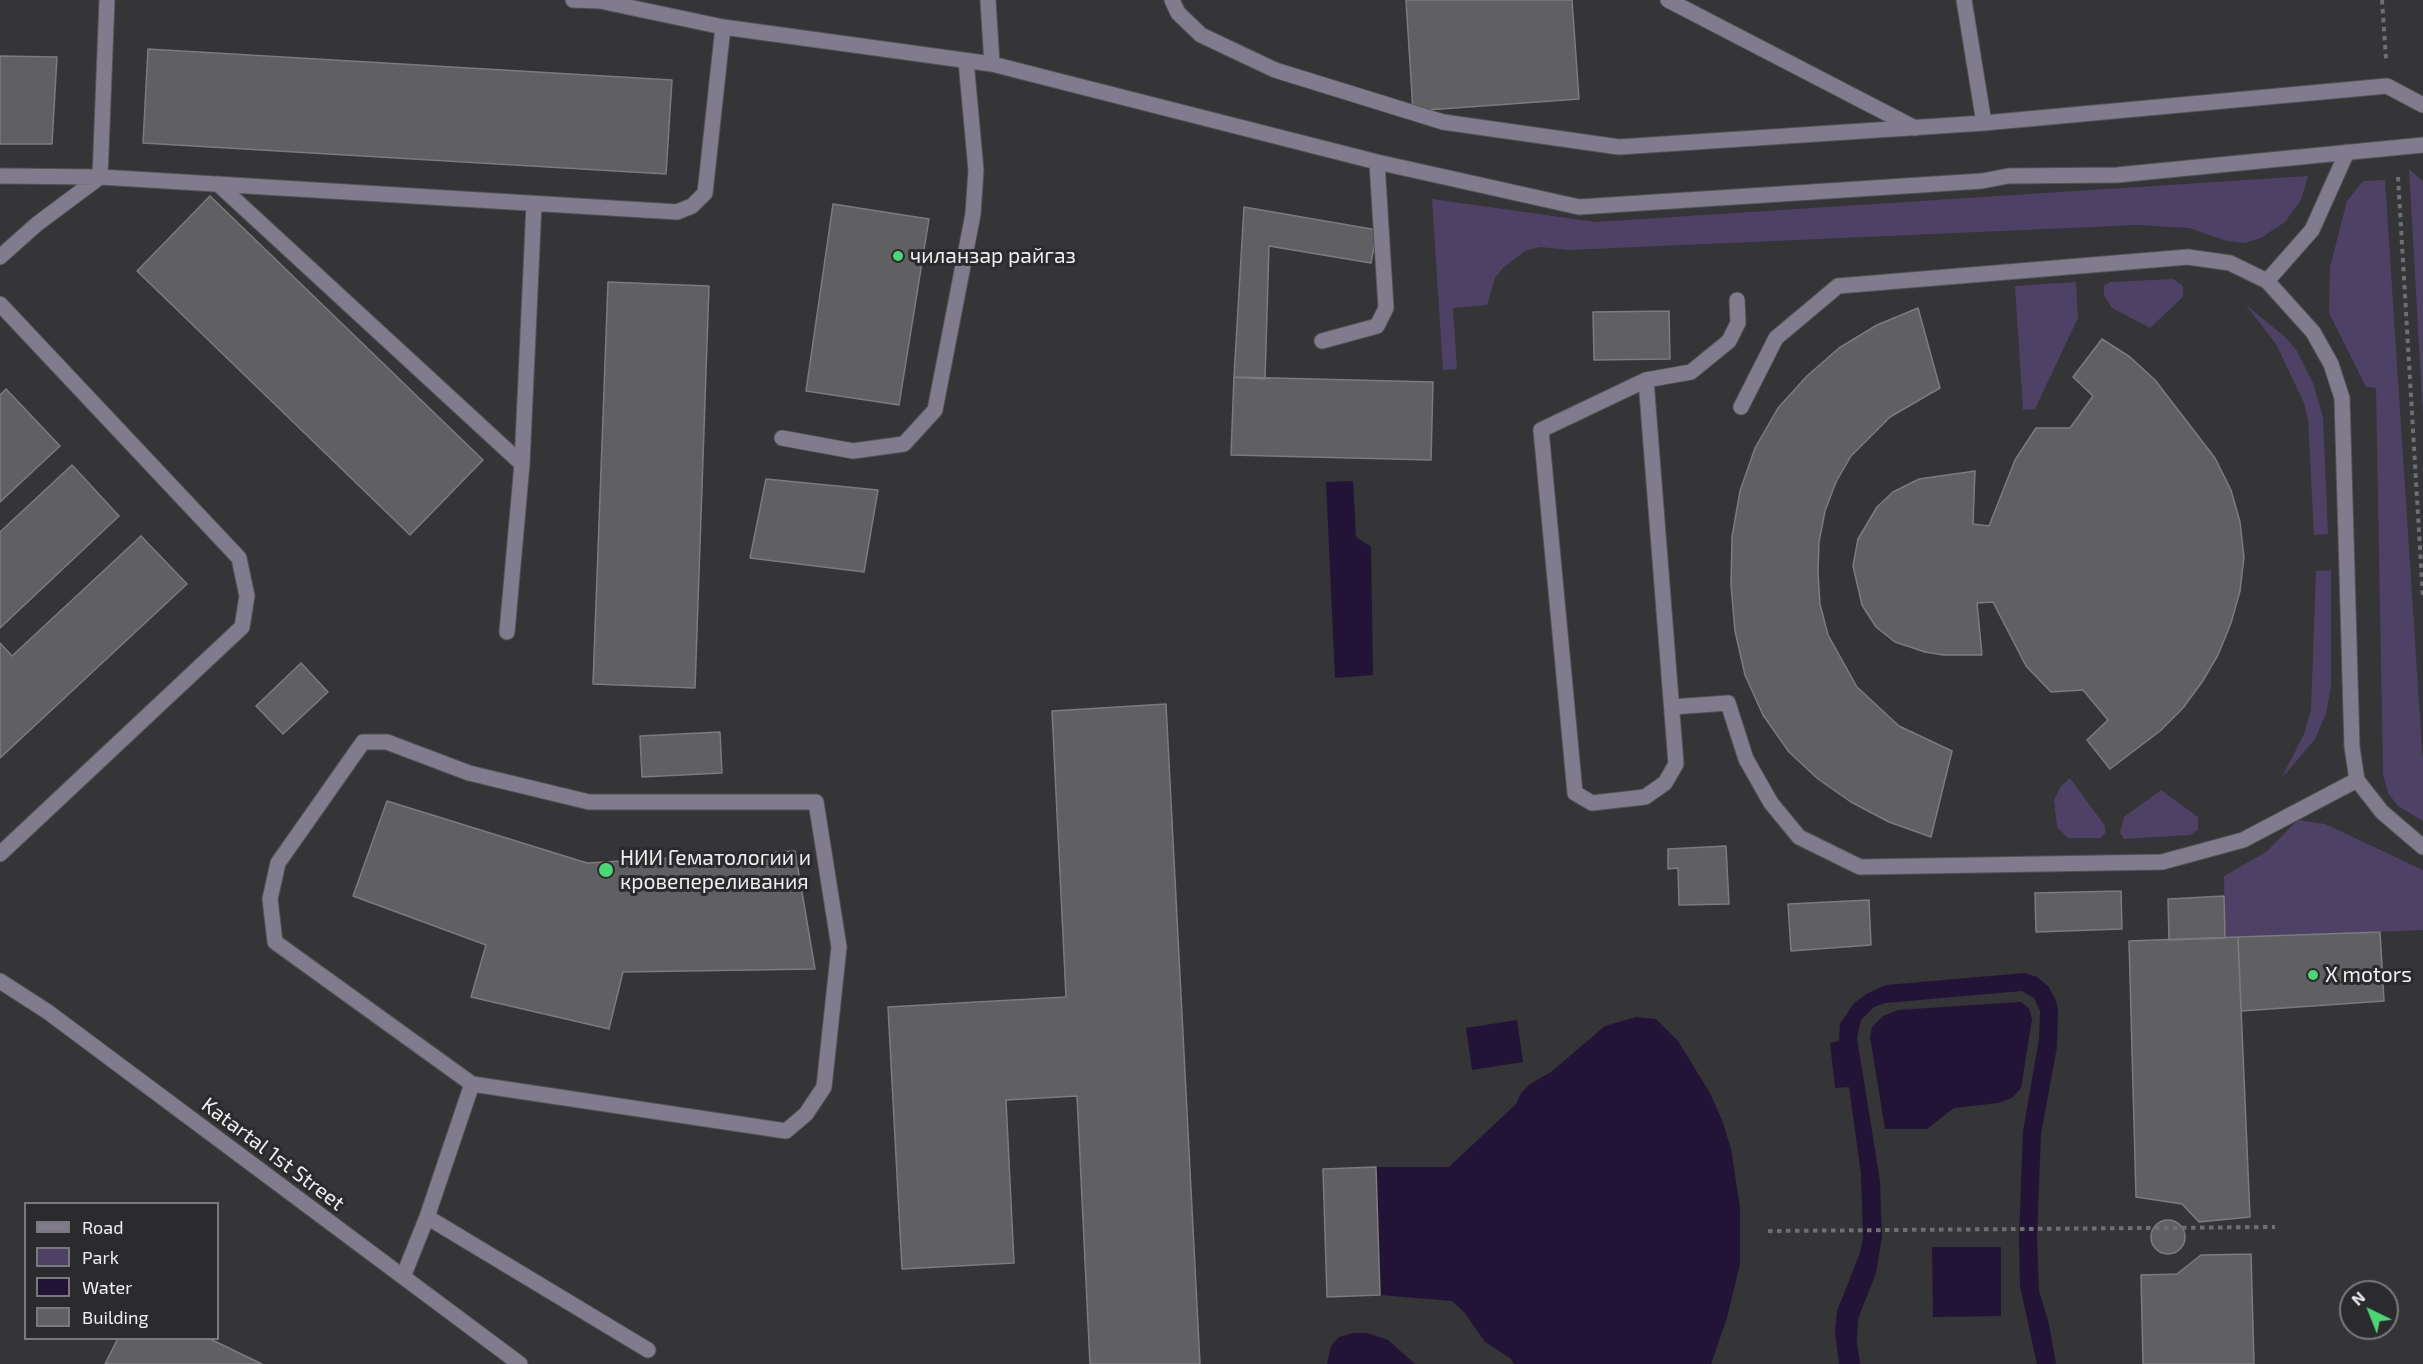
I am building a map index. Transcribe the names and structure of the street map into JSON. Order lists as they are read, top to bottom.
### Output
{
  "streets": {
    "street": ["Katartal 1st Street"]
  },
  "places": ["чиланзар райгаз", "НИИ Гематологии и кровепереливания", "X motors"],
  "legend": [
    "Road",
    "Park",
    "Water",
    "Building"
  ],
  "north": "top left"
}
